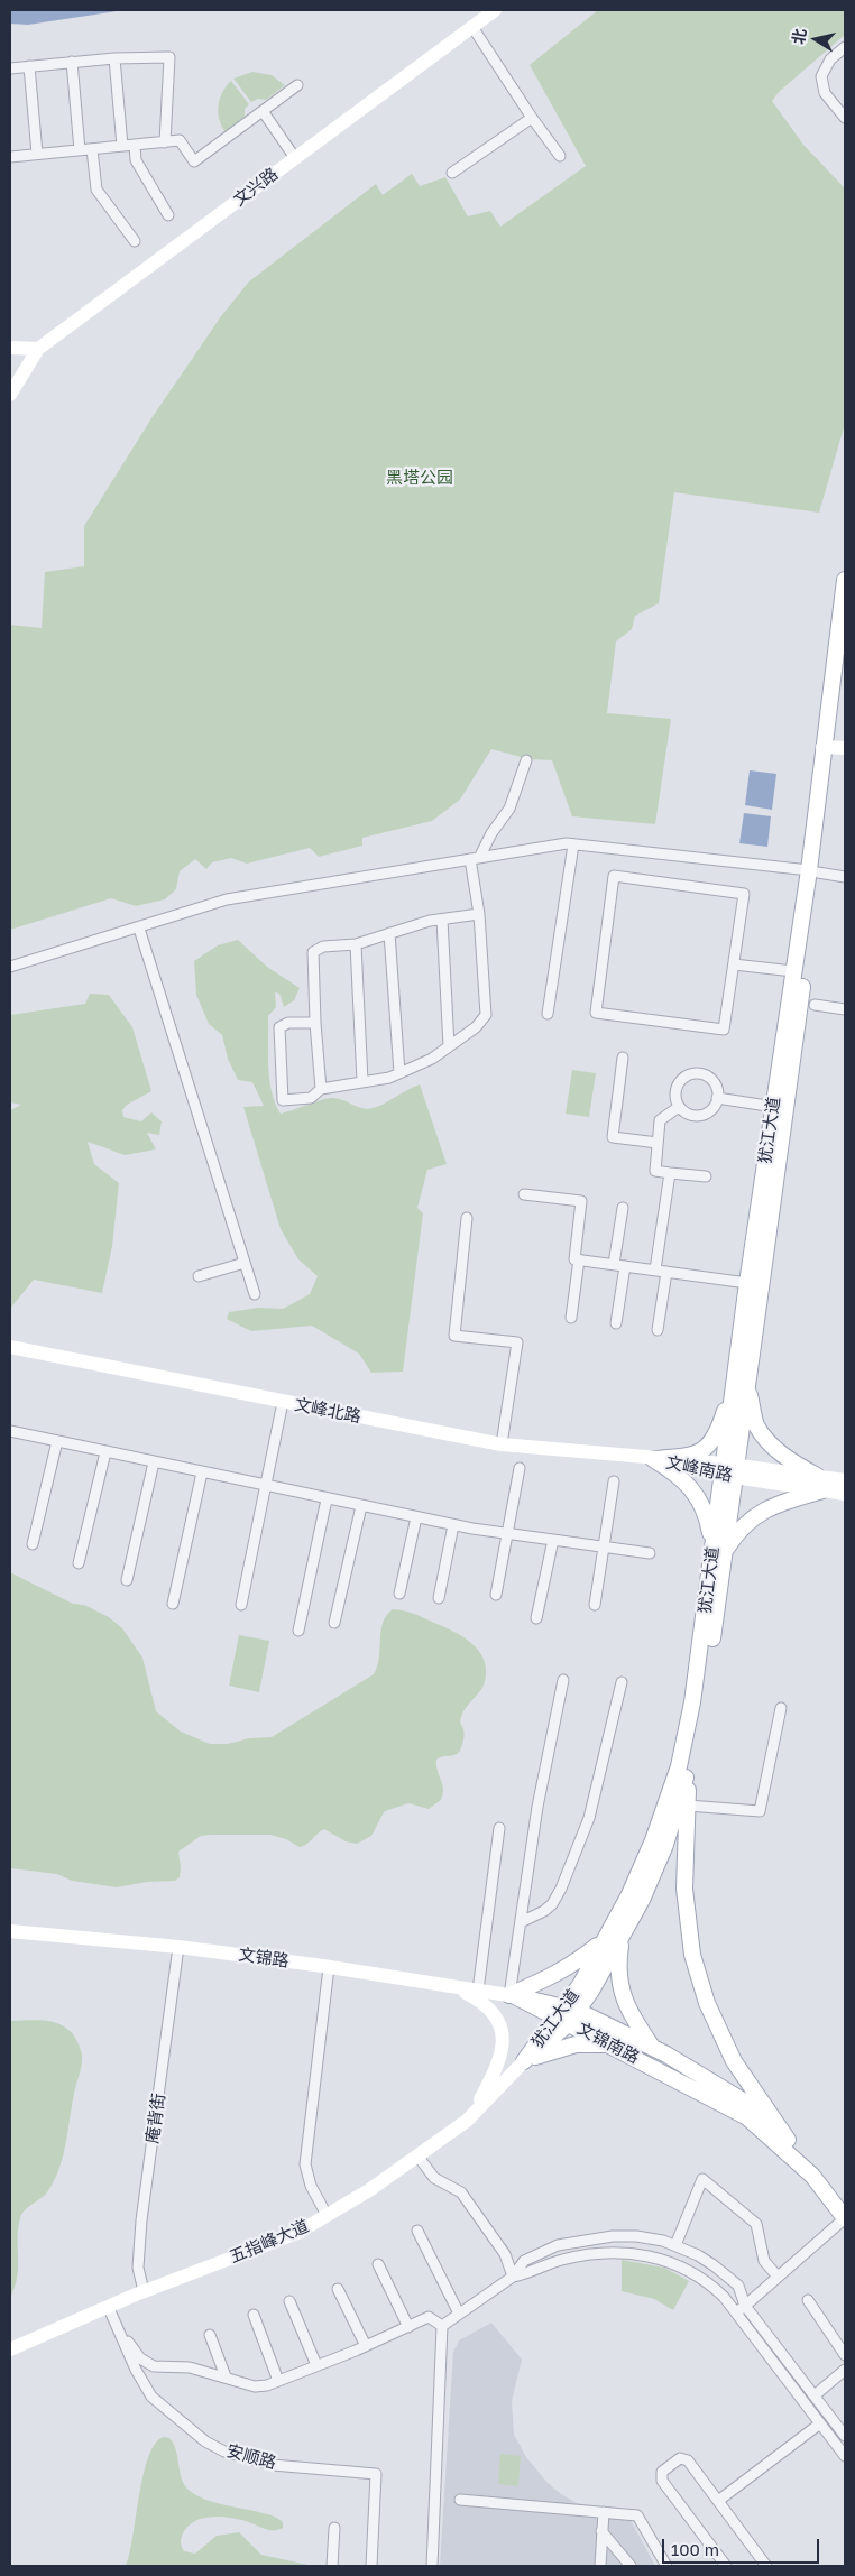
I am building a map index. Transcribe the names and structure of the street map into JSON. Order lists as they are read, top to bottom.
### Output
{
  "streets": {
    "main road": [
      "文兴路",
      "犹江大道",
      "文峰北路",
      "文峰南路",
      "文锦路",
      "文锦南路",
      "五指峰大道"
    ],
    "street": ["庵背街", "安顺路"]
  },
  "crossings": [
    ["犹江大道", "文峰南路"],
    ["犹江大道", "文锦南路"],
    ["犹江大道", "五指峰大道"],
    ["文峰北路", "文峰南路"],
    ["文锦路", "文锦南路"],
    ["文锦路", "庵背街"],
    ["庵背街", "五指峰大道"],
    ["五指峰大道", "安顺路"]
  ],
  "parks": ["黑塔公园"],
  "scale_bar": "100 m",
  "north": "left"
}
